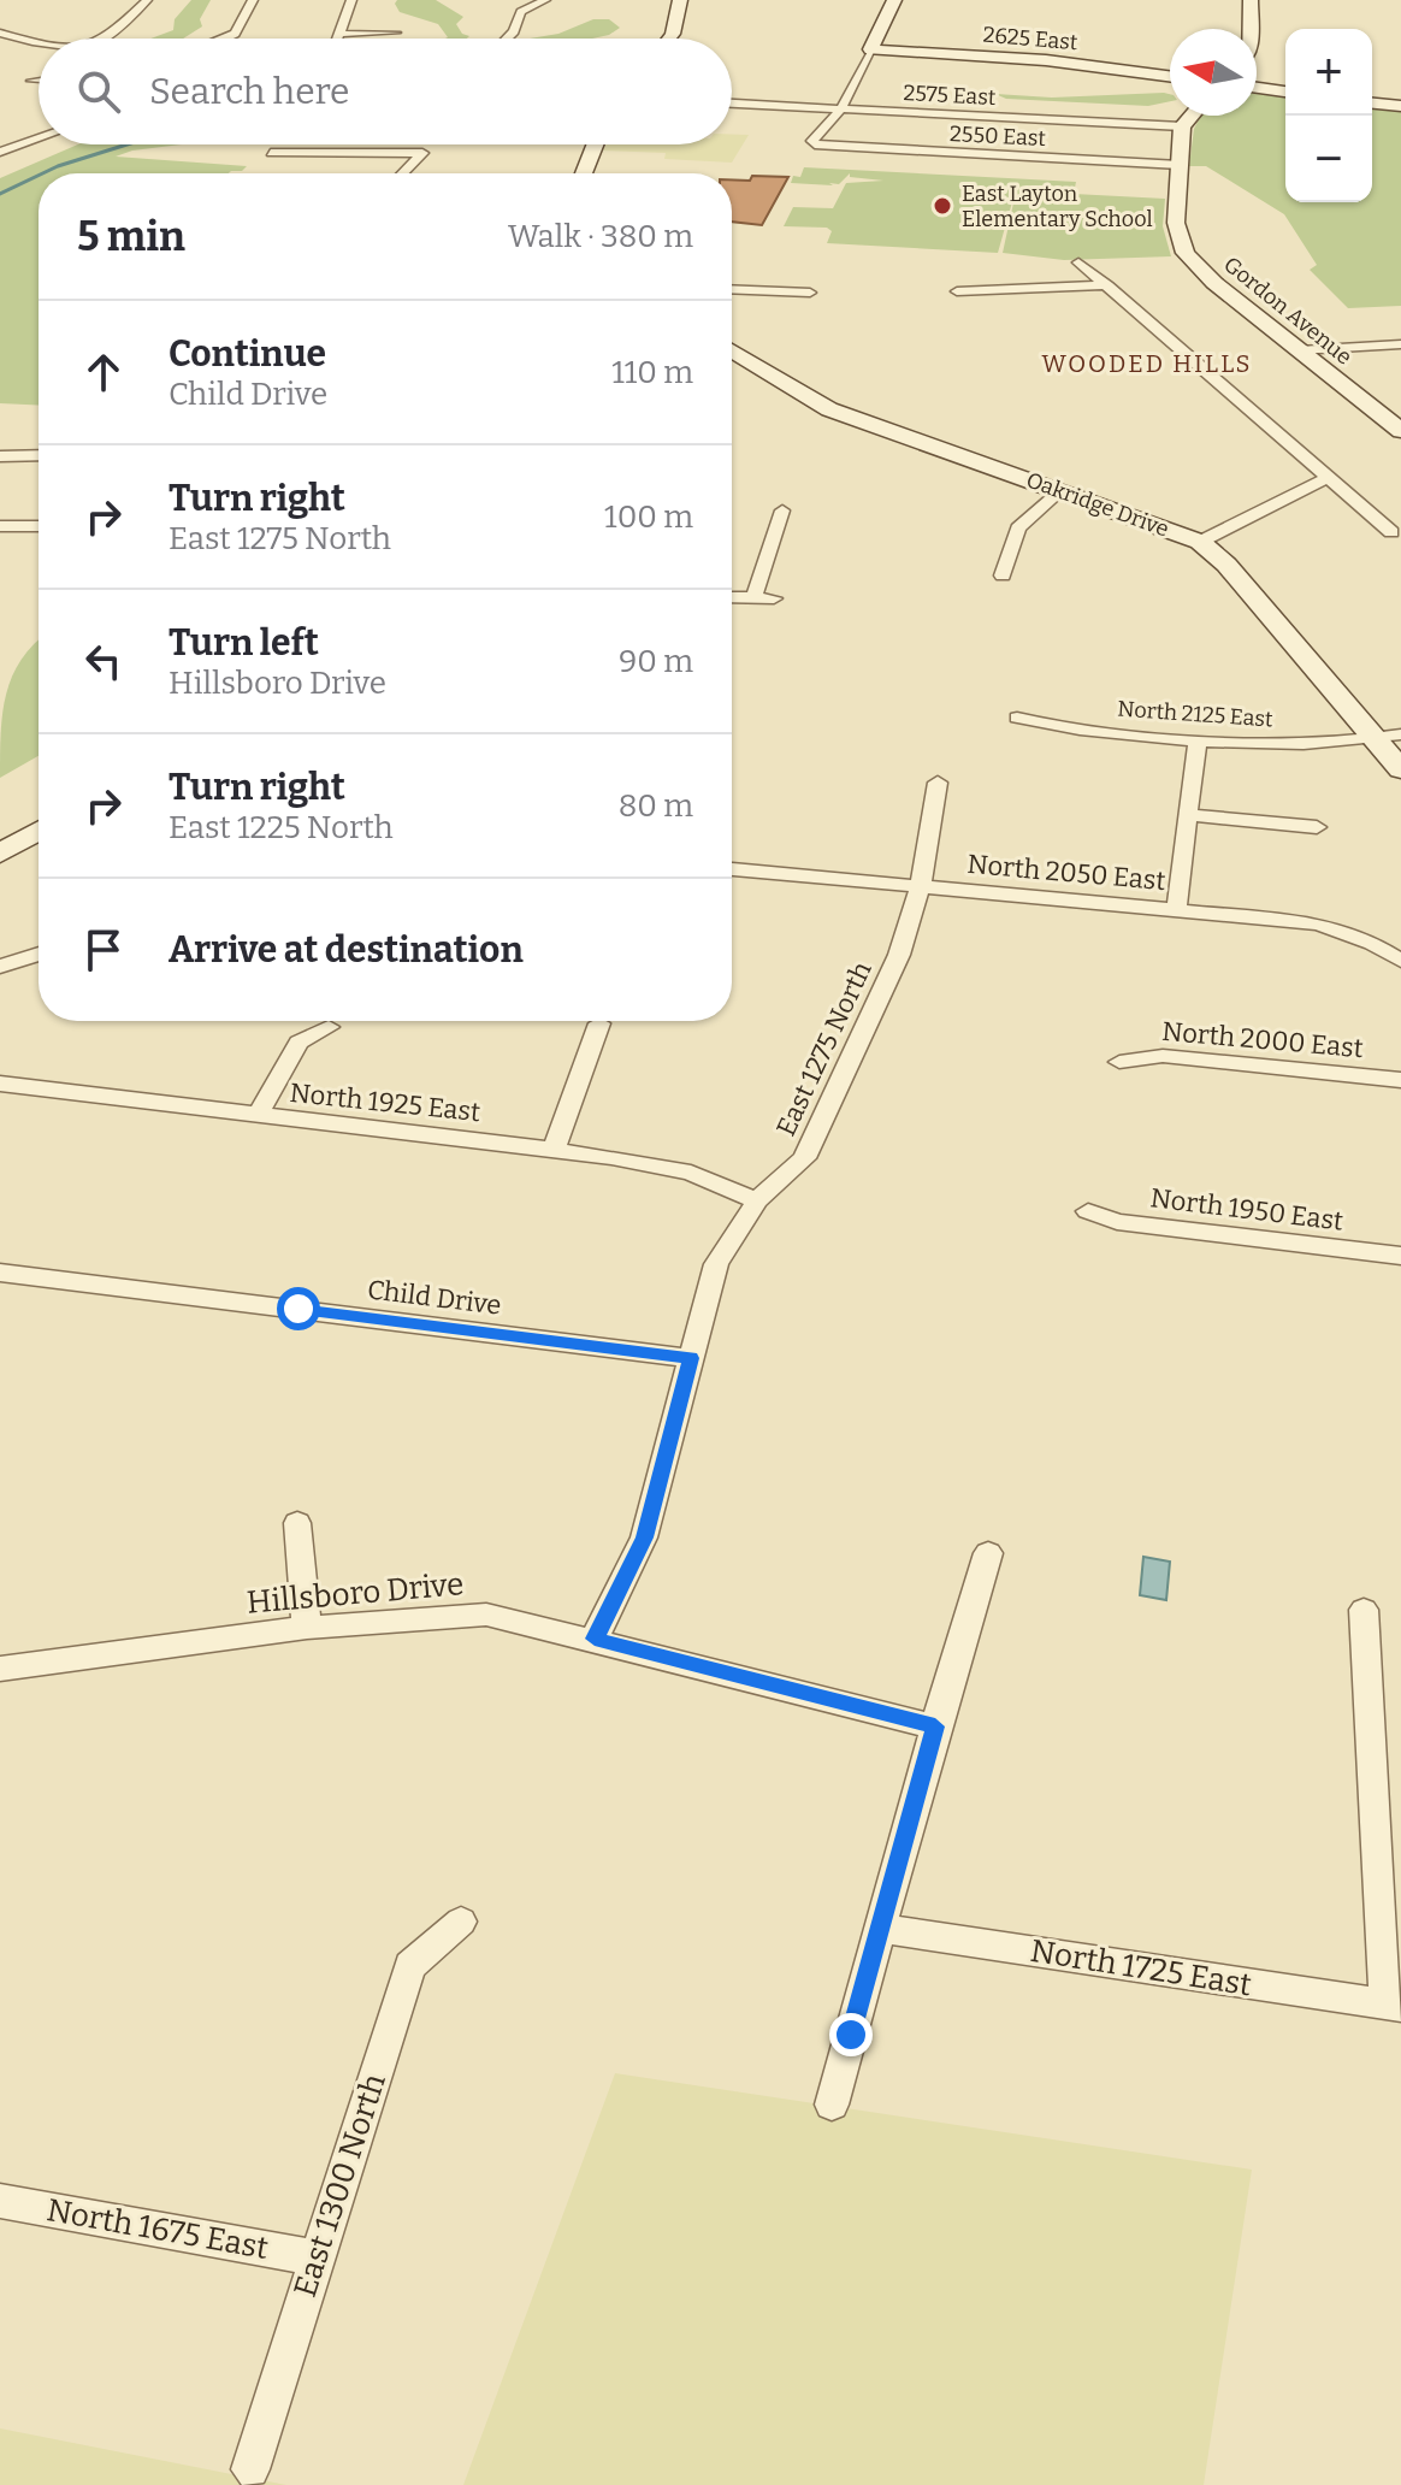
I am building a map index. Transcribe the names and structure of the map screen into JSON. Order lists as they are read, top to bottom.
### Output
{
  "streets": {
    "street": [
      "2625 East",
      "2575 East",
      "2550 East",
      "Gordon Avenue",
      "Oakridge Drive",
      "North 2125 East",
      "North 2050 East",
      "North 2000 East",
      "East 1275 North",
      "North 1925 East",
      "North 1950 East",
      "Child Drive",
      "Hillsboro Drive",
      "North 1725 East",
      "East 1300 North",
      "North 1675 East"
    ]
  },
  "crossings": [
    ["2575 East", "2550 East"],
    ["2575 East", "Gordon Avenue"],
    ["2550 East", "Gordon Avenue"],
    ["Oakridge Drive", "North 2125 East"],
    ["North 2050 East", "East 1275 North"],
    ["East 1275 North", "North 1925 East"],
    ["East 1275 North", "Child Drive"],
    ["East 1275 North", "Hillsboro Drive"],
    ["East 1300 North", "North 1675 East"]
  ],
  "districts": ["WOODED HILLS"],
  "places": ["East Layton Elementary School"],
  "north": "left",
  "page": {
    "map_buttons": ["+", "−"],
    "search": "Search here",
    "heading": ["5 min", "Walk · 380 m"],
    "list": [
      ["Continue", "Child Drive", "110 m"],
      ["Turn right", "East 1275 North", "100 m"],
      ["Turn left", "Hillsboro Drive", "90 m"],
      ["Turn right", "East 1225 North", "80 m"],
      "Arrive at destination"
    ]
  }
}
